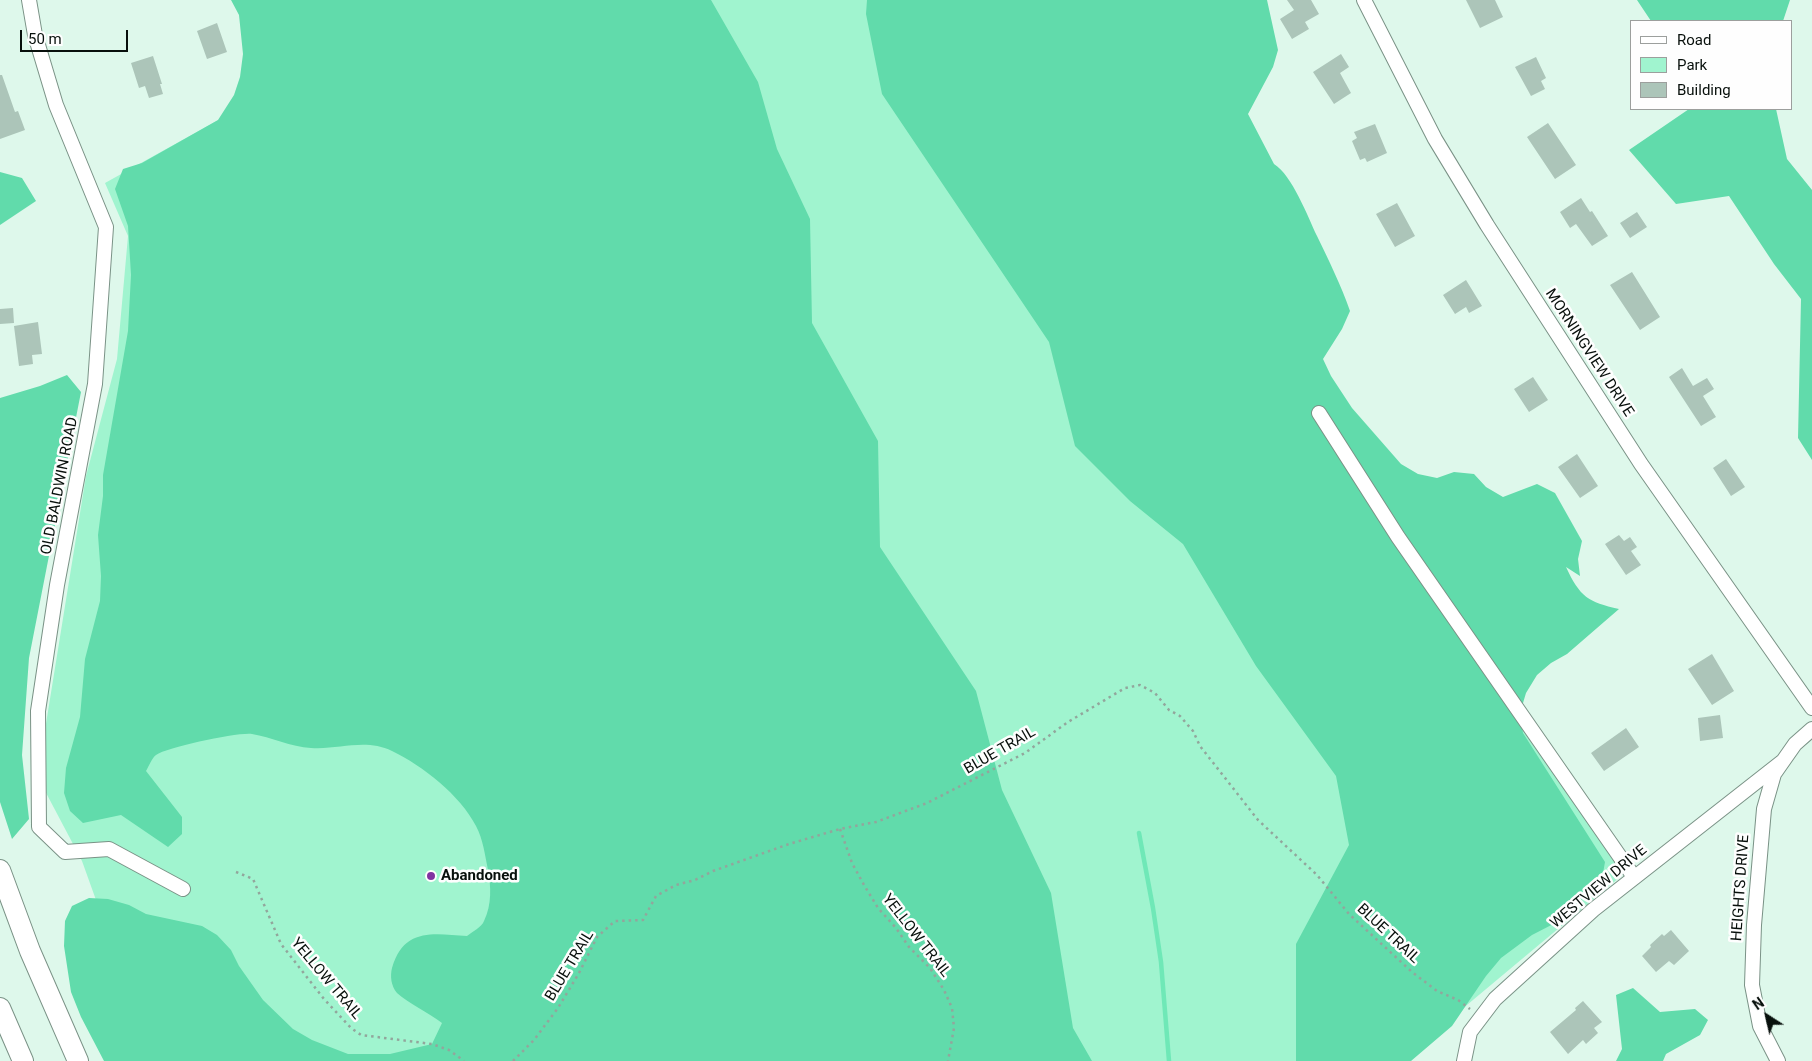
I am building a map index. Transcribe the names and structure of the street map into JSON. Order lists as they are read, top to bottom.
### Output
{
  "streets": {
    "street": [
      "MORNINGVIEW DRIVE",
      "OLD BALDWIN ROAD",
      "WESTVIEW DRIVE",
      "HEIGHTS DRIVE"
    ],
    "path": ["BLUE TRAIL", "YELLOW TRAIL"]
  },
  "crossings": [
    ["BLUE TRAIL", "WESTVIEW DRIVE"],
    ["BLUE TRAIL", "YELLOW TRAIL"],
    ["WESTVIEW DRIVE", "HEIGHTS DRIVE"]
  ],
  "places": ["Abandoned"],
  "legend": ["Road", "Park", "Building"],
  "scale_bar": "50 m",
  "north": "top left"
}
